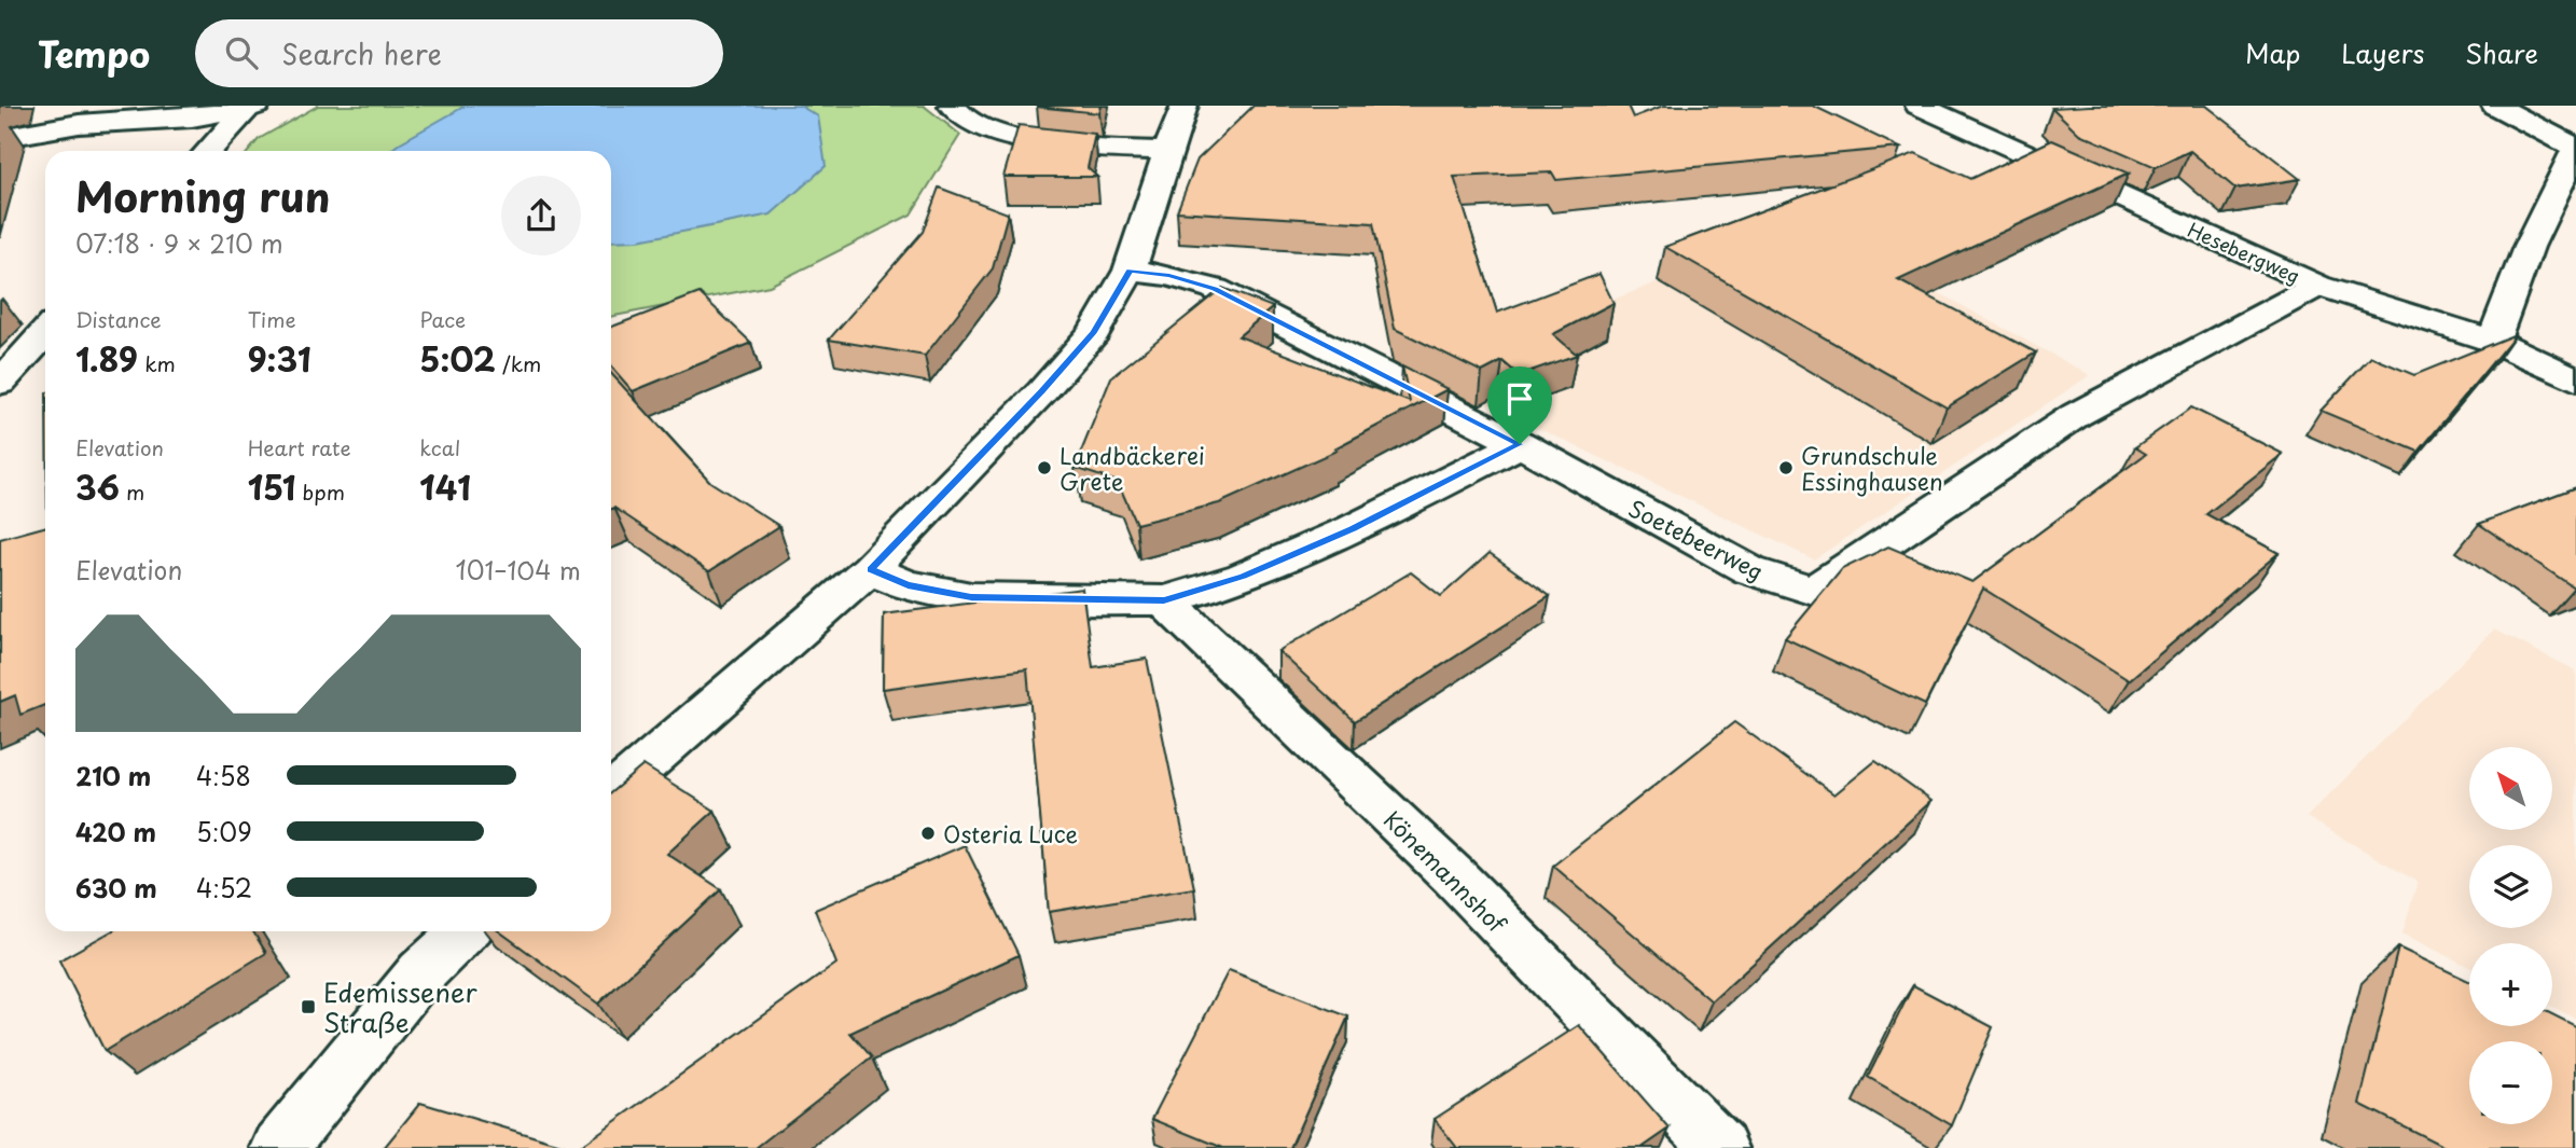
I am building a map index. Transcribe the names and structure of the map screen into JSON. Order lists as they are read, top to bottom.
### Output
{
  "streets": {
    "street": ["Hesebergweg", "Soetebeerweg", "Könemannshof"]
  },
  "crossings": [
    ["Hesebergweg", "Soetebeerweg"]
  ],
  "places": {
    "other": ["Landbäckerei Grete", "Grundschule Essinghausen", "Osteria Luce"],
    "transit": ["Edemissener Straße"]
  },
  "north": "top left",
  "page": {
    "header": "Tempo",
    "search": "Search here",
    "nav": ["Map", "Layers", "Share"],
    "heading": ["Morning run", "07:18 · 9 × 210 m"],
    "stats": [
      ["Distance", "1.89 km"],
      ["Time", "9:31"],
      ["Pace", "5:02 /km"],
      ["Elevation", "36 m"],
      ["Heart rate", "151 bpm"],
      ["kcal", "141"]
    ],
    "chart": ["Elevation", "101–104 m"],
    "map_buttons": ["+", "−"],
    "list": [
      {
        "name": "210 m",
        "note": "4:58"
      },
      {
        "name": "420 m",
        "note": "5:09"
      },
      {
        "name": "630 m",
        "note": "4:52"
      }
    ]
  }
}
